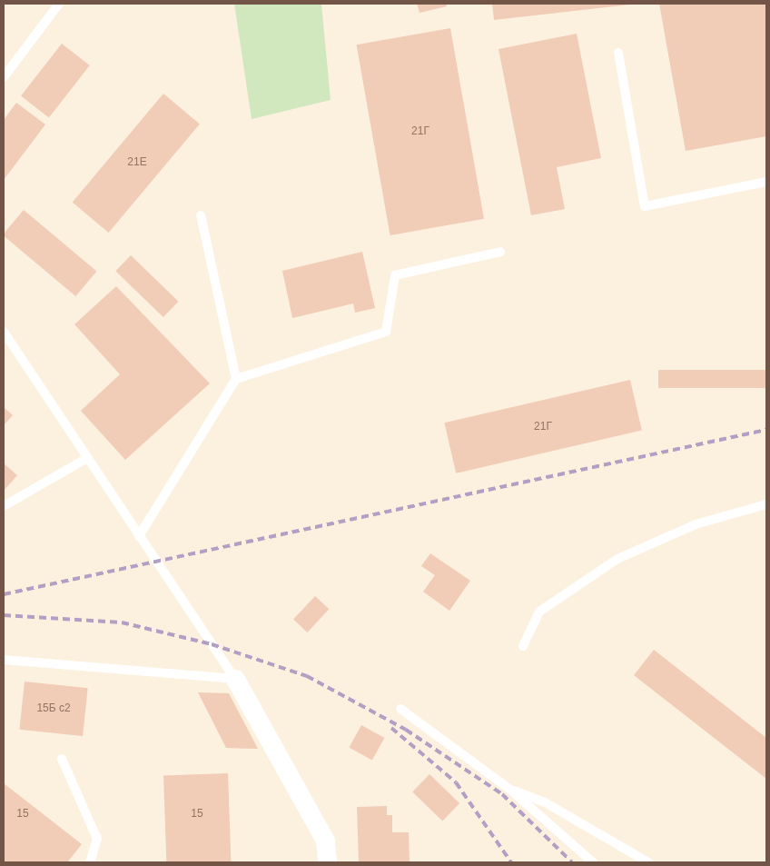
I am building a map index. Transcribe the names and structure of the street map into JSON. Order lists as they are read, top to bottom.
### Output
{
  "house_numbers": [
    "21Г",
    "21Е",
    "21Г",
    "15Б с2",
    "15",
    "15"
  ]
}
